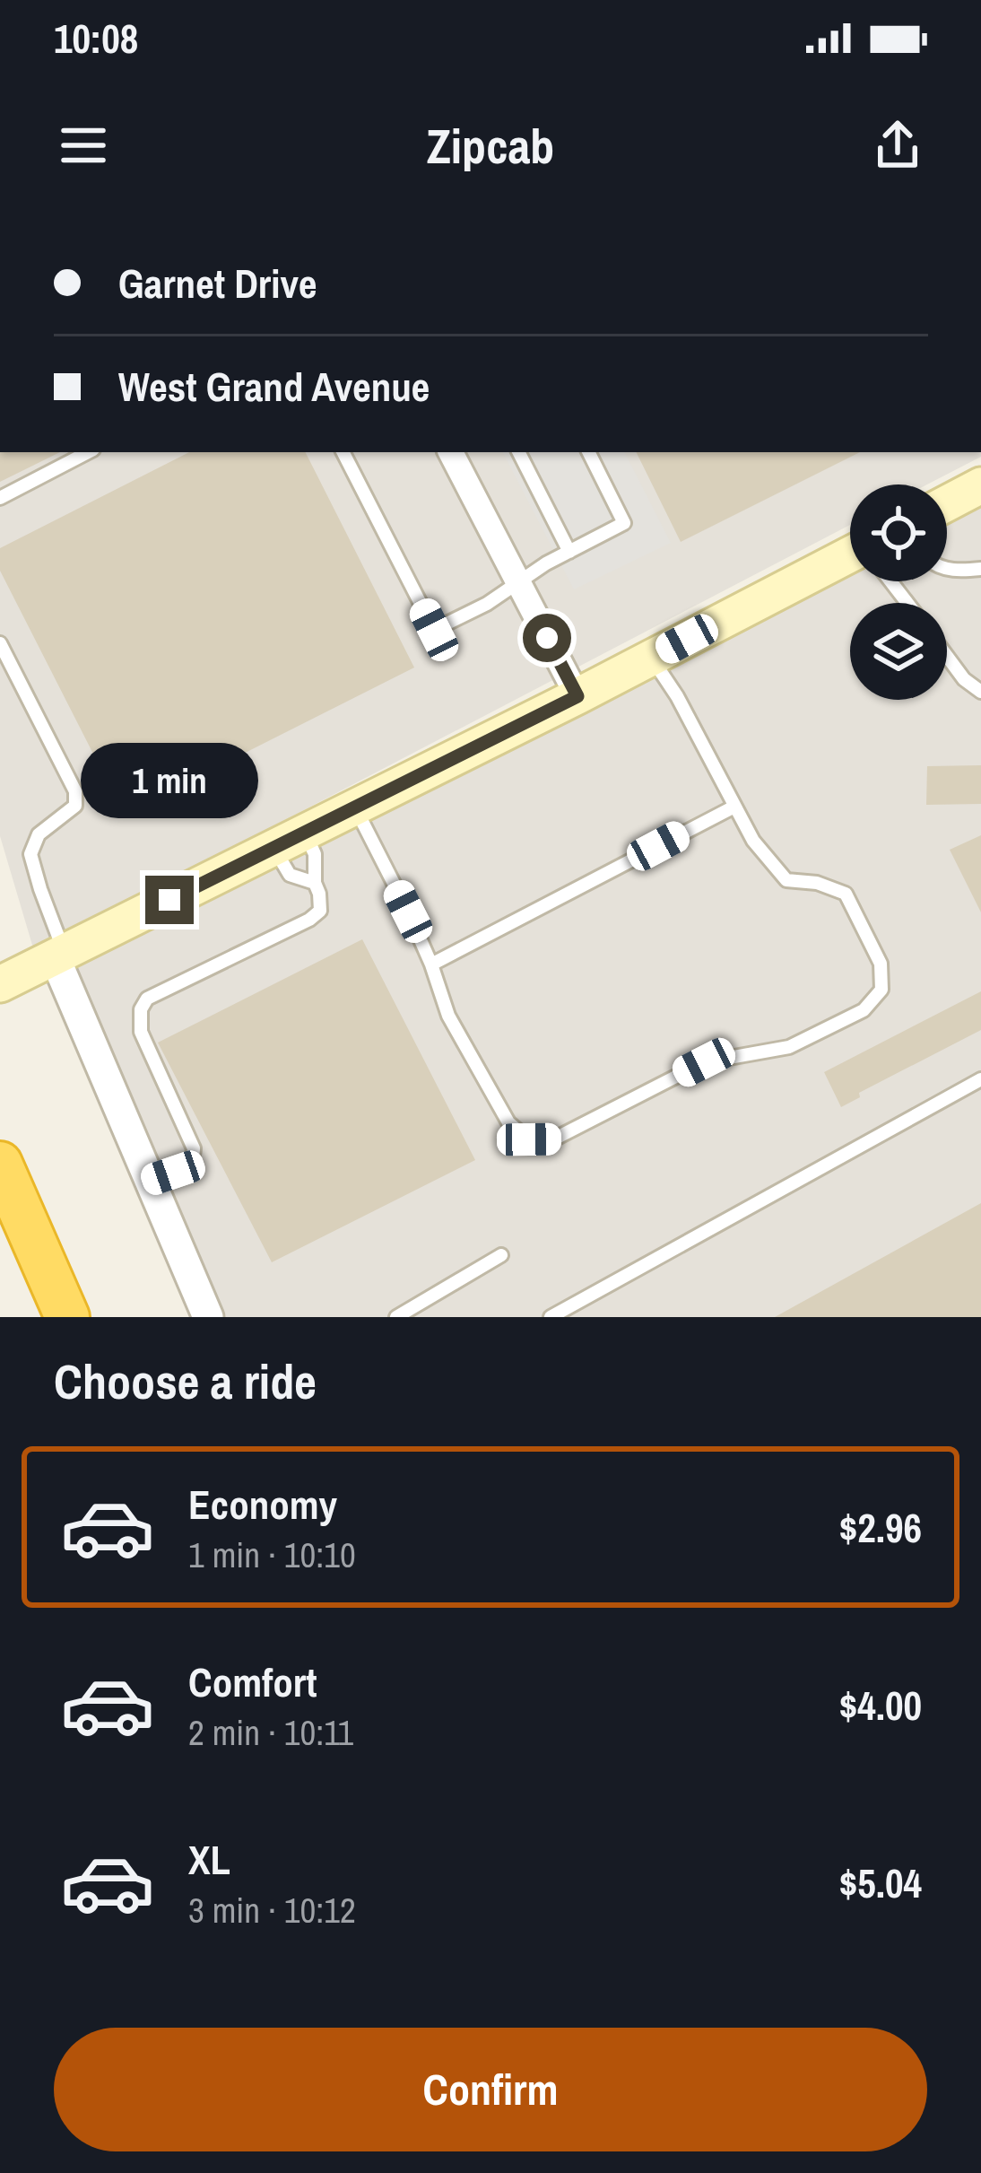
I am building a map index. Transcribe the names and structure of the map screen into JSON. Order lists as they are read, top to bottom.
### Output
{
  "page": {
    "status": "10:08",
    "header": "Zipcab",
    "banner": ["Garnet Drive", "West Grand Avenue"],
    "bubble": "1 min",
    "heading": "Choose a ride",
    "list": [
      {
        "name": "Economy",
        "note": "1 min · 10:10",
        "value": "$2.96"
      },
      {
        "name": "Comfort",
        "note": "2 min · 10:11",
        "value": "$4.00"
      },
      {
        "name": "XL",
        "note": "3 min · 10:12",
        "value": "$5.04"
      }
    ],
    "buttons": "Confirm"
  }
}
